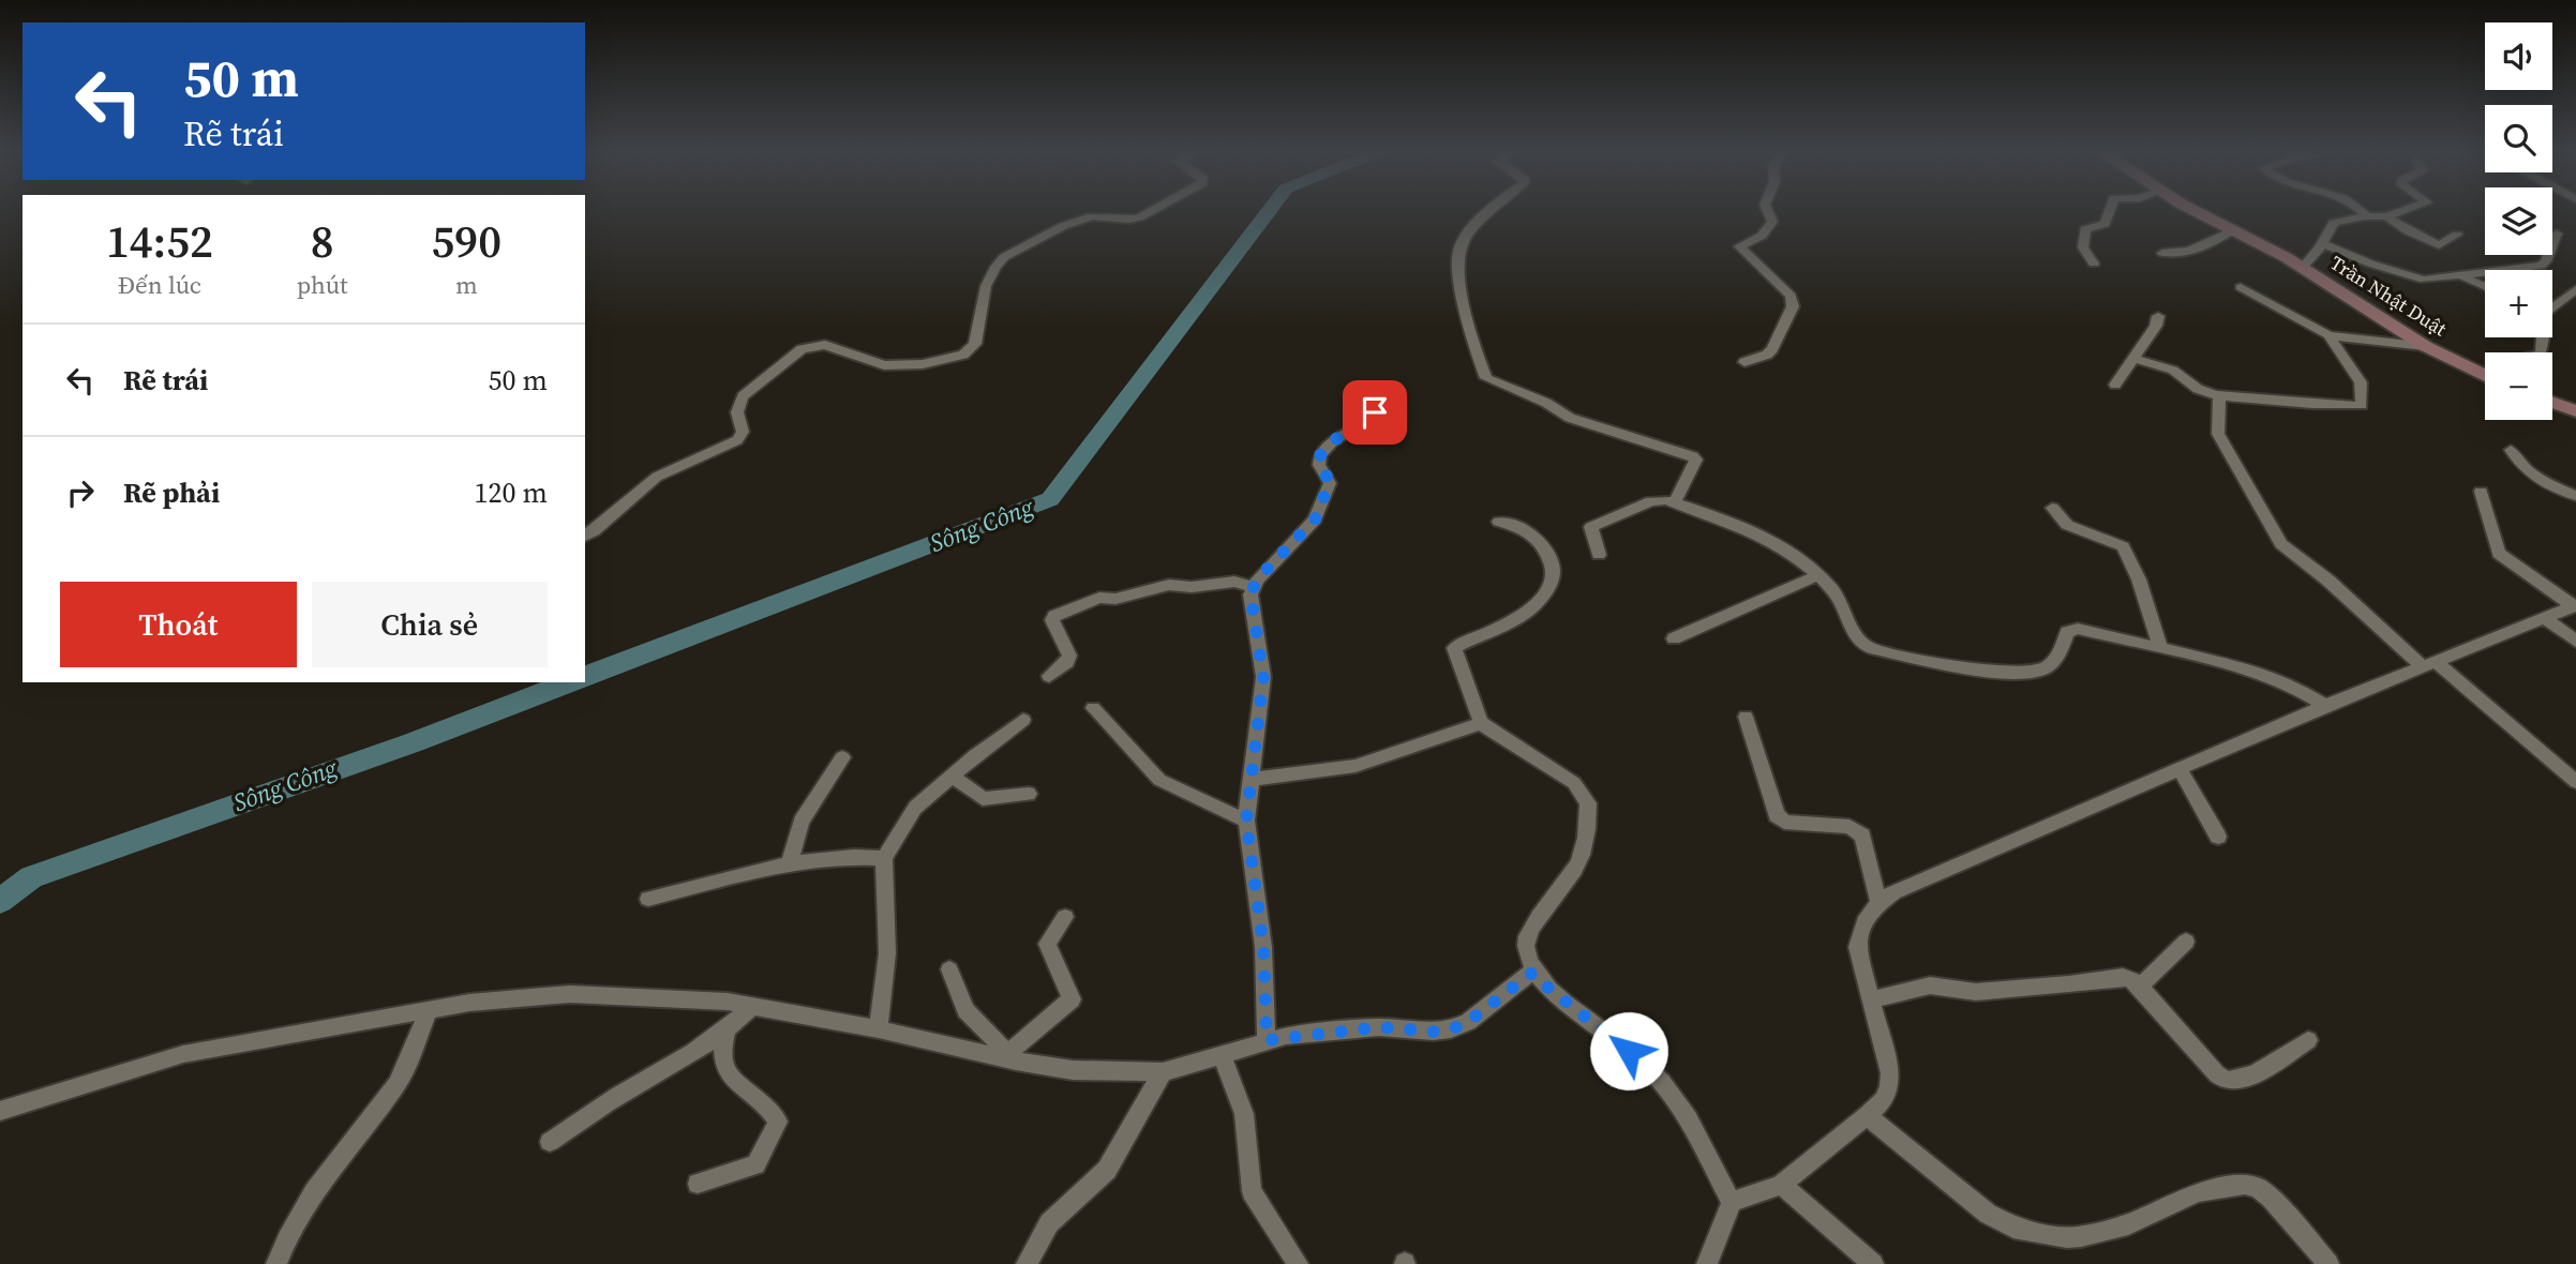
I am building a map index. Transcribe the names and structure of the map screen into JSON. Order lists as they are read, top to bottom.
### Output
{
  "streets": {
    "main road": ["Trần Nhật Duật"]
  },
  "water": ["Sông Công"],
  "page": {
    "map_buttons": ["+", "−"],
    "turn": ["50 m", "Rẽ trái"],
    "eta": [
      "14:52",
      "Đến lúc",
      "8",
      "phút",
      "590",
      "m"
    ],
    "list": [
      {
        "name": "Rẽ trái",
        "value": "50 m"
      },
      {
        "name": "Rẽ phải",
        "value": "120 m"
      }
    ],
    "buttons": ["Thoát", "Chia sẻ"]
  }
}
